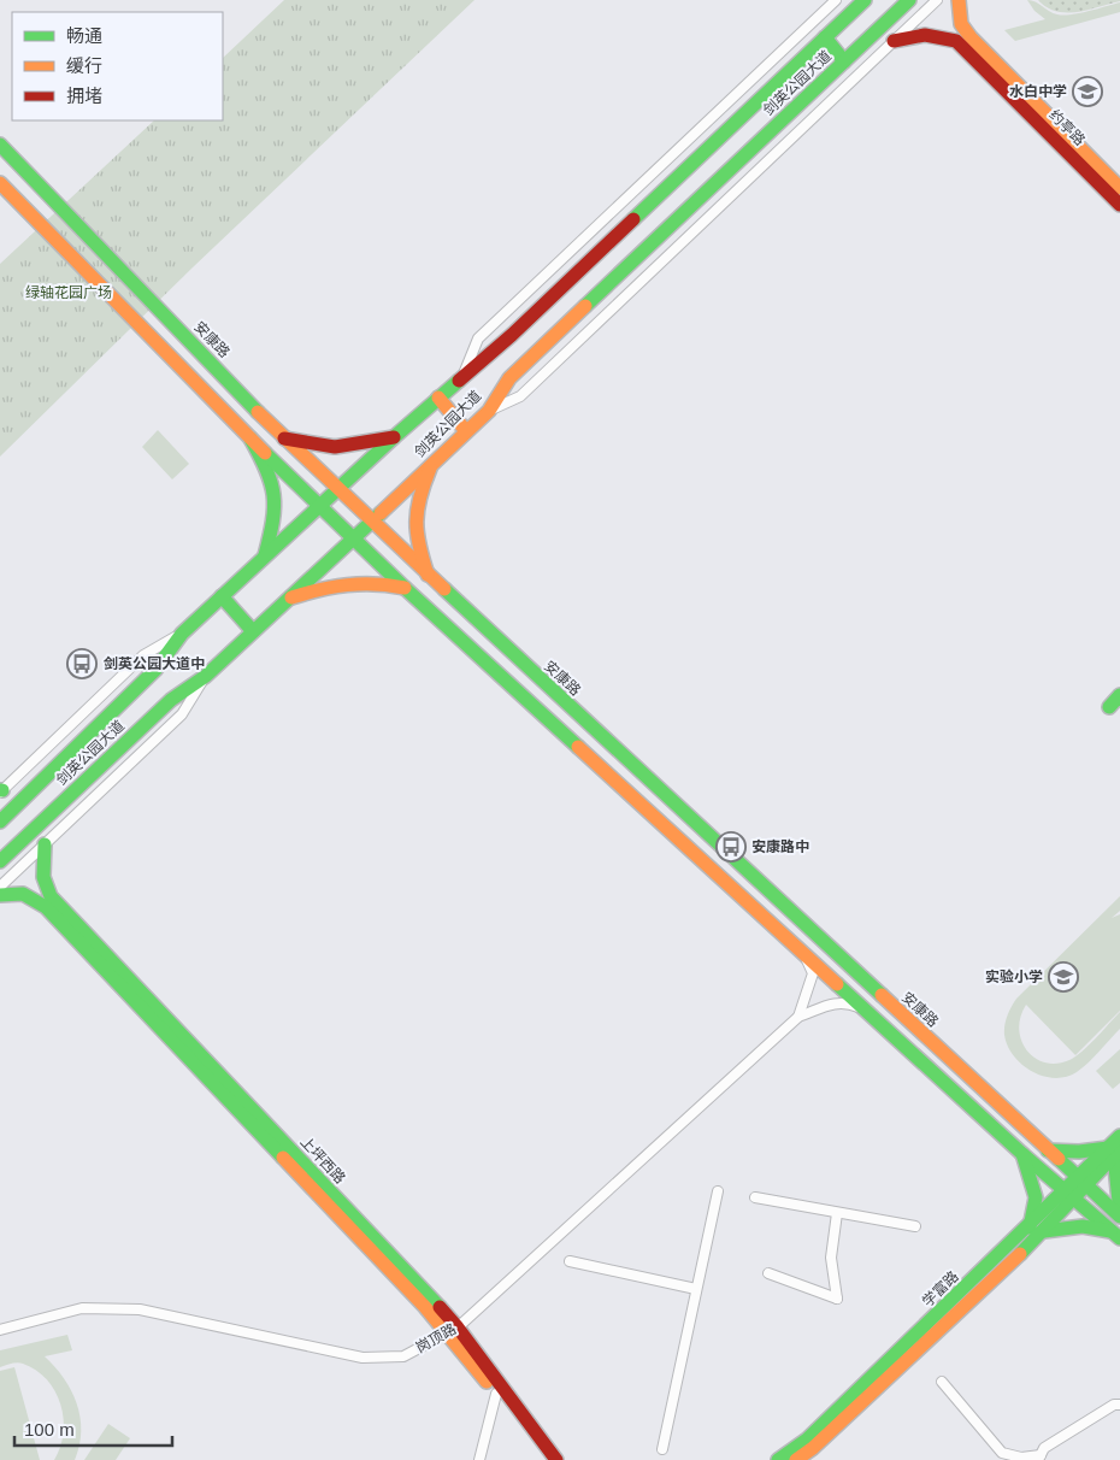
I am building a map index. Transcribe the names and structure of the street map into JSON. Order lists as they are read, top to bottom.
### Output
{
  "streets": {
    "street": [
      "剑英公园大道",
      "约亭路",
      "安康路",
      "上坪西路",
      "学富路",
      "岗顶路"
    ]
  },
  "crossings": [
    ["剑英公园大道", "安康路"],
    ["安康路", "学富路"],
    ["上坪西路", "岗顶路"]
  ],
  "parks": ["绿轴花园广场"],
  "places": {
    "school or university": ["水白中学", "实验小学"],
    "bus stop": ["剑英公园大道中", "安康路中"]
  },
  "legend": ["畅通", "缓行", "拥堵"],
  "scale_bar": "100 m"
}
